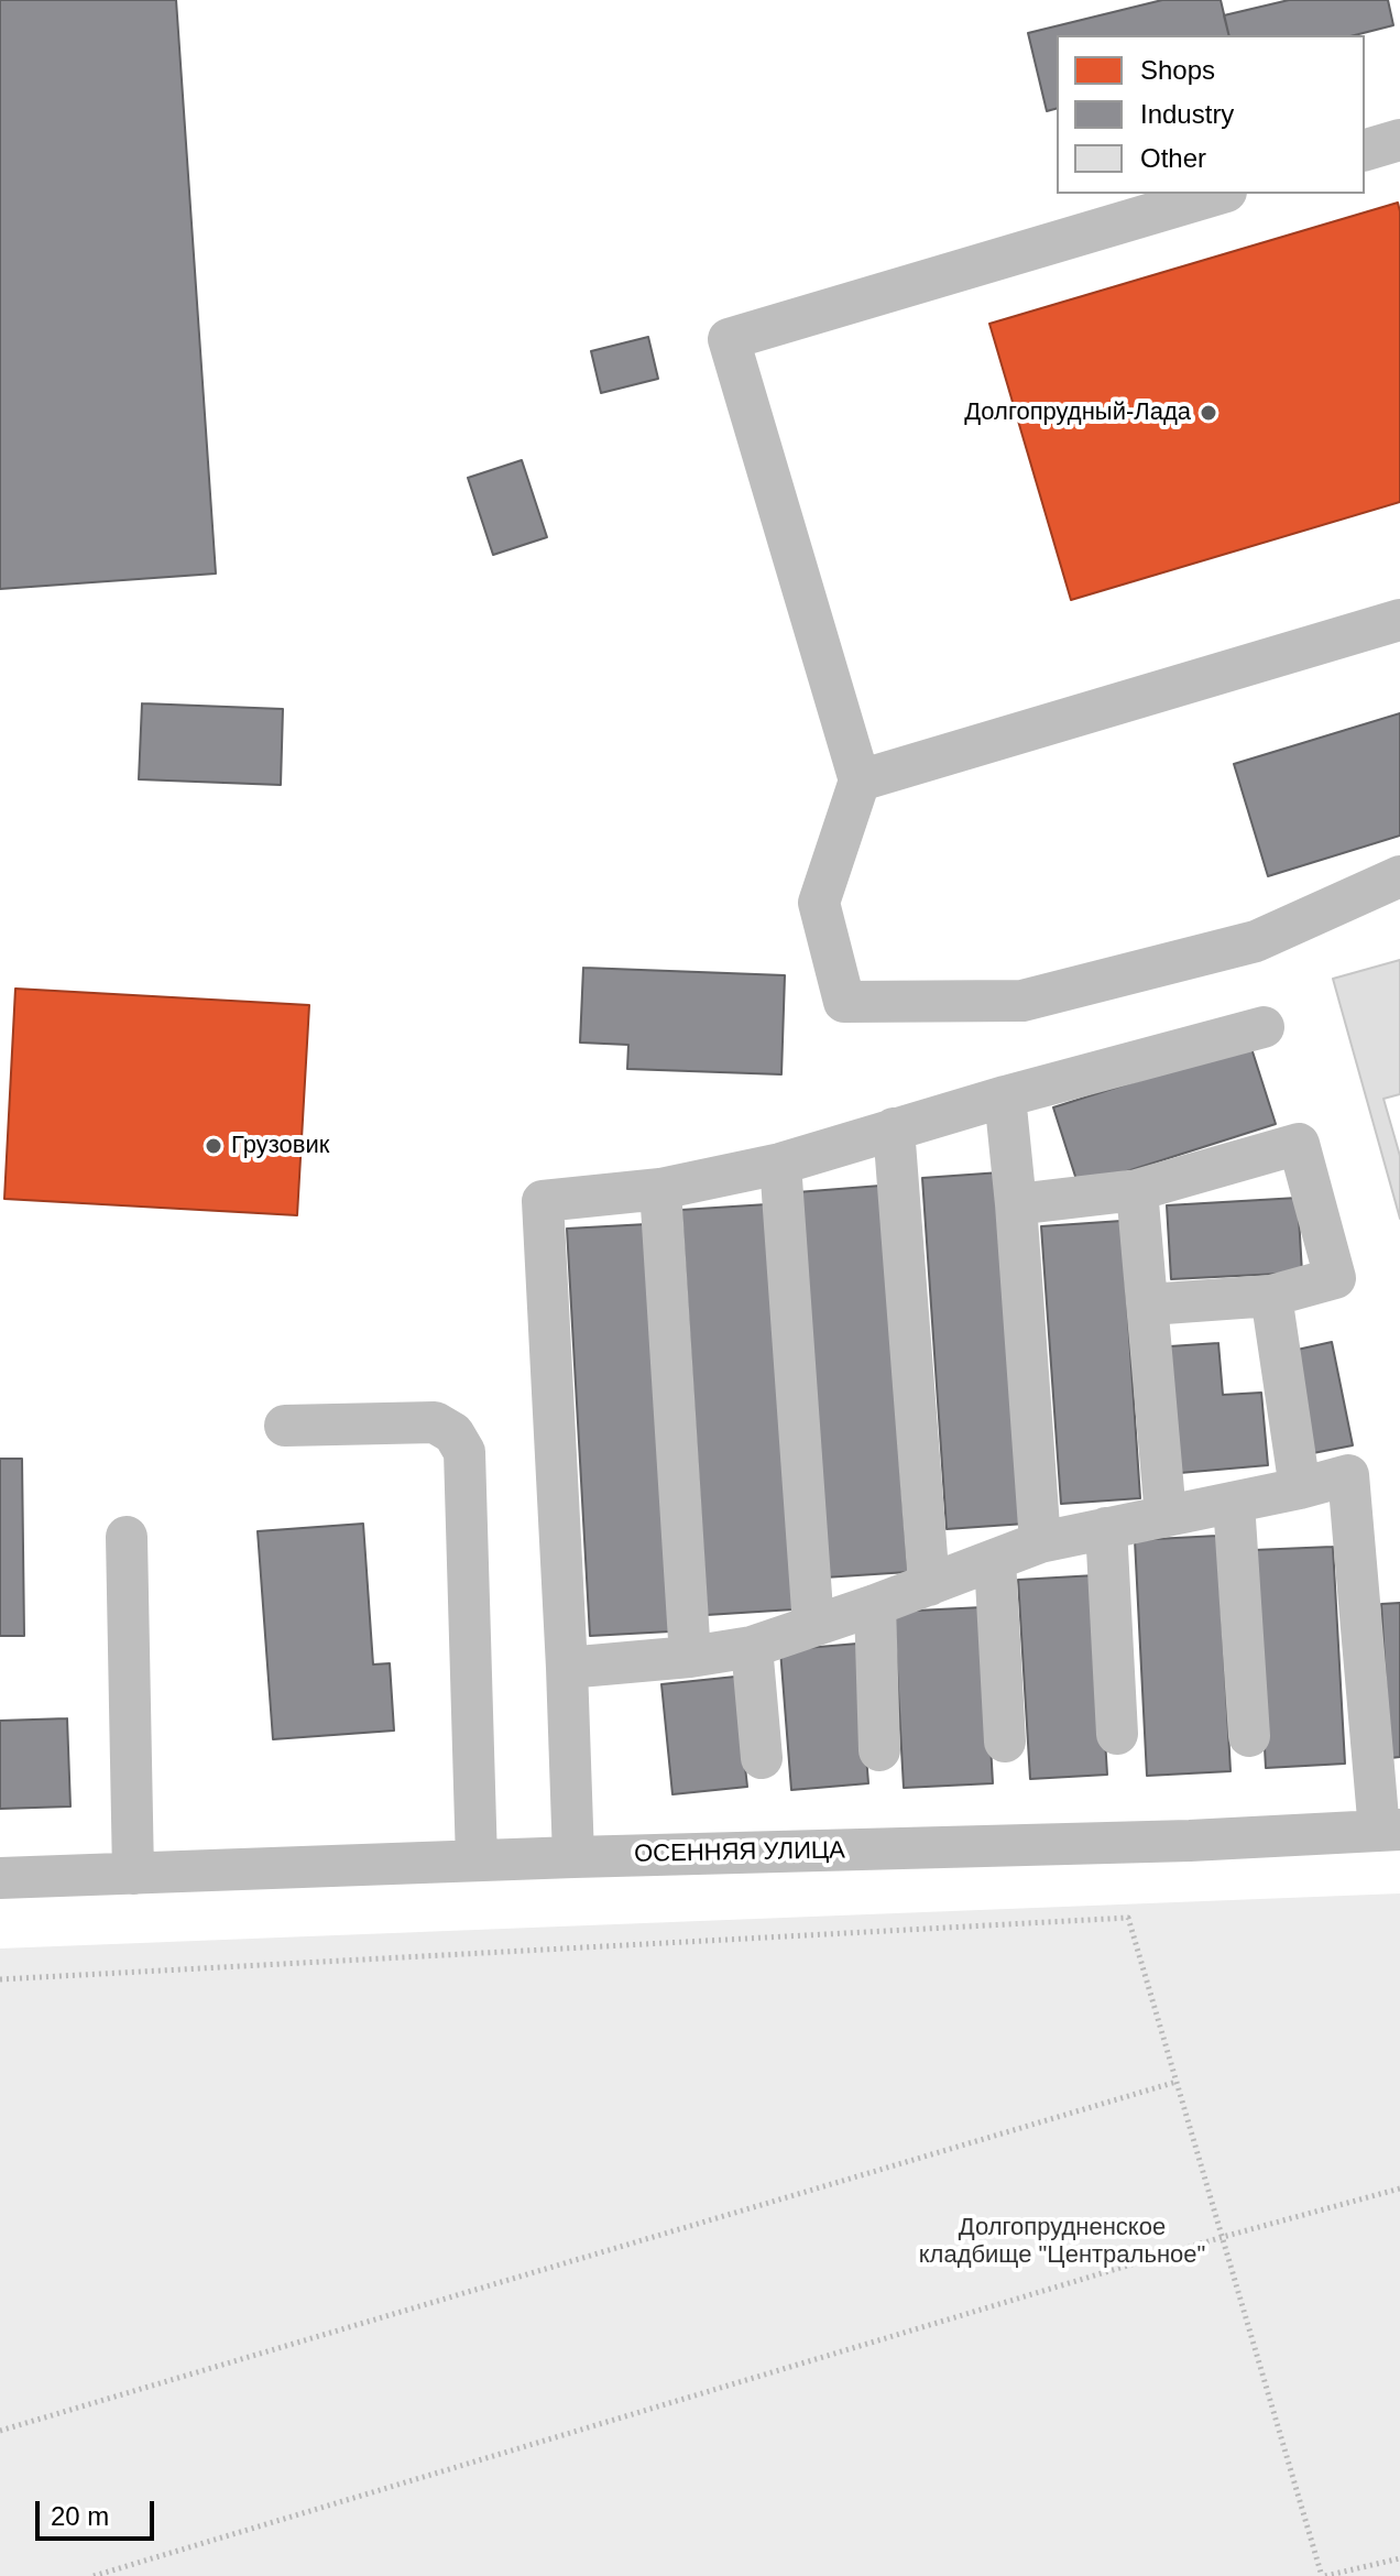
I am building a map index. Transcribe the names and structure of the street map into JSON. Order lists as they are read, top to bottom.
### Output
{
  "streets": {
    "street": ["ОСЕННЯЯ УЛИЦА"]
  },
  "parks": ["Долгопрудненское кладбище \"Центральное\""],
  "places": ["Долгопрудный-Лада", "Грузовик"],
  "legend": ["Shops", "Industry", "Other"],
  "scale_bar": "20 m"
}
